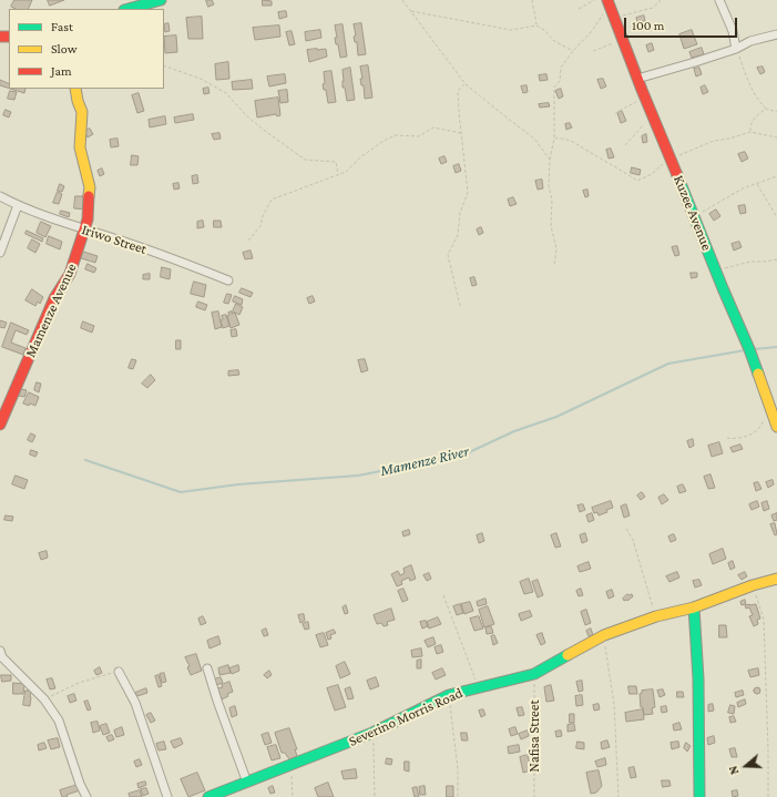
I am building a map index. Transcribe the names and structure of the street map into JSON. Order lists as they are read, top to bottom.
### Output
{
  "streets": {
    "street": [
      "Kuzee Avenue",
      "Iriwo Street",
      "Mamenze Avenue",
      "Severino Morris Road"
    ],
    "path": ["Nafisa Street"]
  },
  "crossings": [
    ["Iriwo Street", "Mamenze Avenue"],
    ["Severino Morris Road", "Nafisa Street"]
  ],
  "water": ["Mamenze River"],
  "legend": ["Fast", "Slow", "Jam"],
  "scale_bar": "100 m",
  "north": "left"
}
